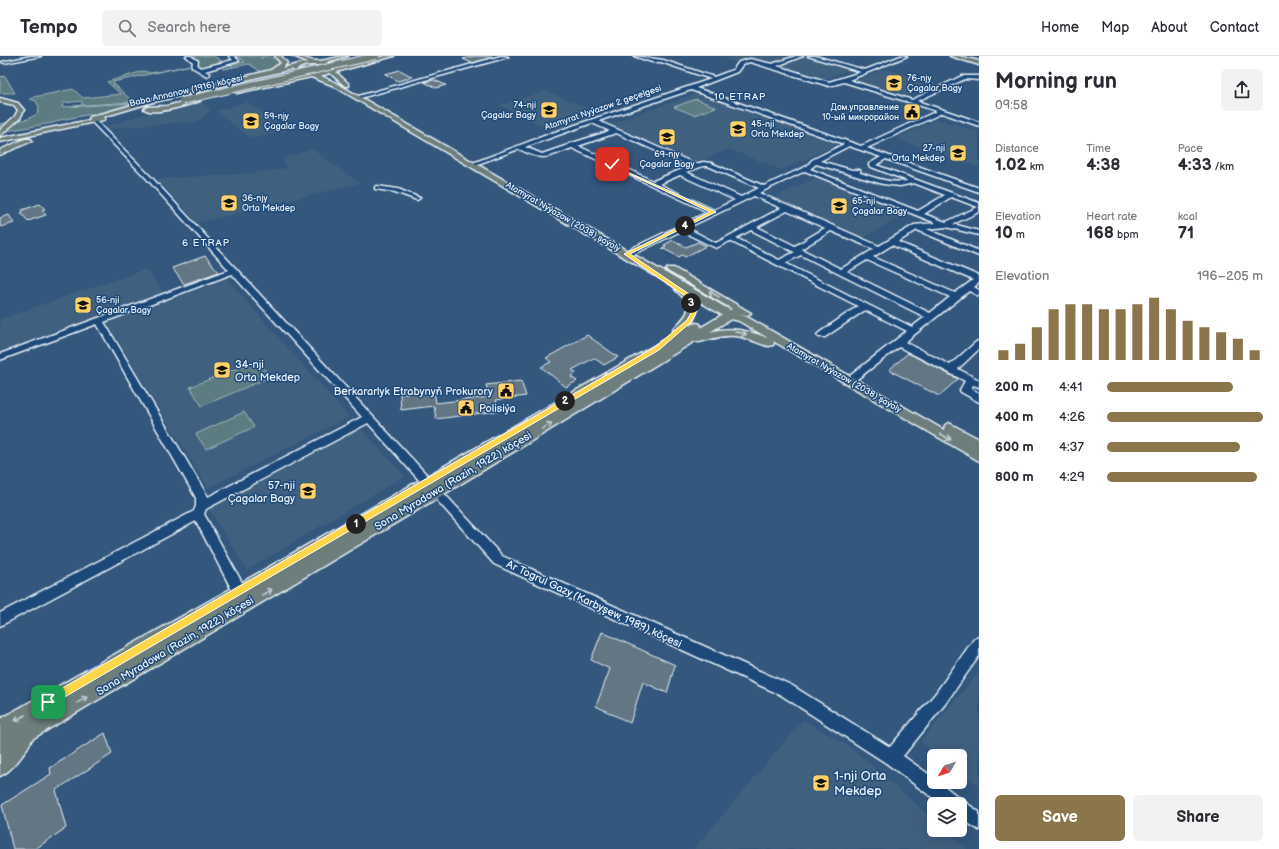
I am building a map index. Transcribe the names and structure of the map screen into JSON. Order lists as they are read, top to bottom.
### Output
{
  "streets": {
    "main road": ["Baba Annanow (1916) köçesi", "Atamyrat Nyýazow (2038) şaýoly", "Sona Myradowa (Razin, 1922) köçesi"],
    "street": ["Atamyrat Nyýazow 2 geçelgesi", "Ar Togrul Gazy (Karbyşew, 1989) köçesi"]
  },
  "crossings": [
    ["Baba Annanow (1916) köçesi", "Ar Togrul Gazy (Karbyşew, 1989) köçesi"],
    ["Atamyrat Nyýazow 2 geçelgesi", "Atamyrat Nyýazow (2038) şaýoly"],
    ["Atamyrat Nyýazow (2038) şaýoly", "Sona Myradowa (Razin, 1922) köçesi"],
    ["Sona Myradowa (Razin, 1922) köçesi", "Ar Togrul Gazy (Karbyşew, 1989) köçesi"]
  ],
  "districts": ["10 ETRAP", "6 ETRAP"],
  "places": {
    "school or university": [
      "76-njy Çagalar Bagy",
      "74-nji Çagalar Bagy",
      "59-njy Çagalar Bagy",
      "45-nji Orta Mekdep",
      "69-njy Çagalar Bagy",
      "27-nji Orta Mekdep",
      "36-njy Orta Mekdep",
      "65-nji Çagalar Bagy",
      "56-nji Çagalar Bagy",
      "34-nji Orta Mekdep",
      "57-nji Çagalar Bagy",
      "1-nji Orta Mekdep"
    ],
    "public building": ["Дом.управление 10-ый микрорайон", "Berkararlyk Etrabynyň Prokurory", "Polisiýa"]
  },
  "north": "bottom left",
  "page": {
    "header": "Tempo",
    "search": "Search here",
    "nav": [
      "Home",
      "Map",
      "About",
      "Contact"
    ],
    "heading": ["Morning run", "09:58"],
    "stats": [
      ["Distance", "1.02 km"],
      ["Time", "4:38"],
      ["Pace", "4:33 /km"],
      ["Elevation", "10 m"],
      ["Heart rate", "168 bpm"],
      ["kcal", "71"]
    ],
    "pins": [
      "4",
      "3",
      "2",
      "1"
    ],
    "chart": ["Elevation", "196–205 m"],
    "list": [
      {
        "name": "200 m",
        "note": "4:41"
      },
      {
        "name": "400 m",
        "note": "4:26"
      },
      {
        "name": "600 m",
        "note": "4:37"
      },
      {
        "name": "800 m",
        "note": "4:29"
      }
    ],
    "buttons": ["Save", "Share"]
  }
}
